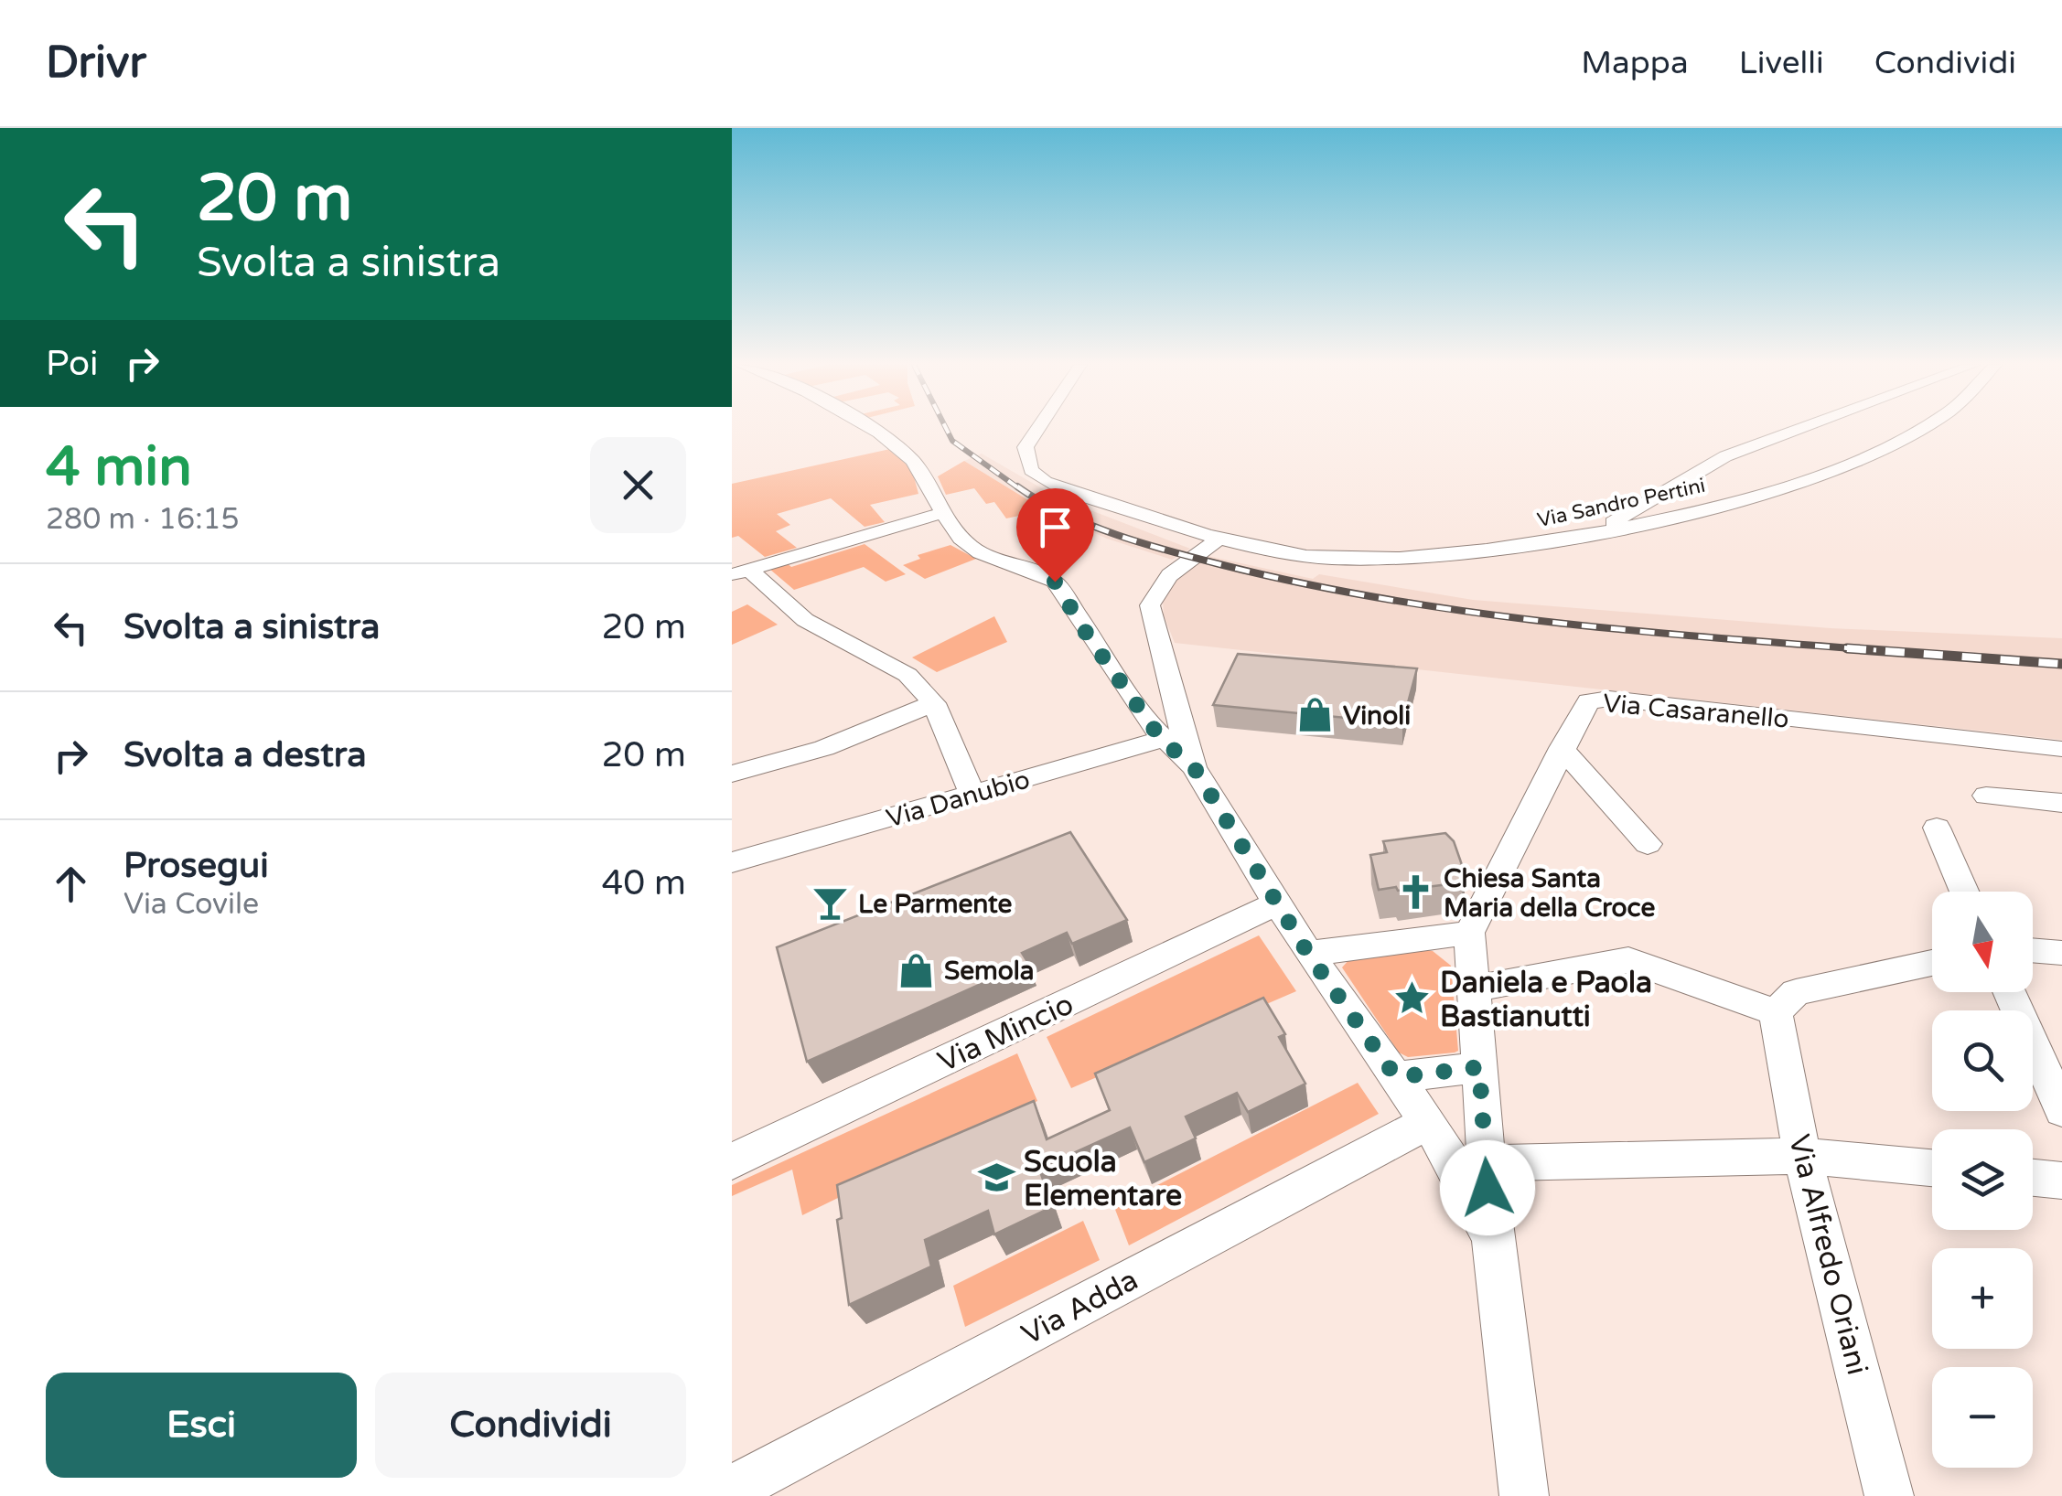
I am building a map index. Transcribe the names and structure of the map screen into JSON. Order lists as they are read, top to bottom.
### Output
{
  "streets": {
    "street": [
      "Via Sandro Pertini",
      "Via Casaranello",
      "Via Danubio",
      "Via Mincio",
      "Via Alfredo Oriani",
      "Via Adda"
    ]
  },
  "places": {
    "shop": ["Vinoli", "Semola"],
    "church": ["Chiesa Santa Maria della Croce"],
    "bar": ["Le Parmente"],
    "place": ["Daniela e Paola Bastianutti"],
    "school or university": ["Scuola Elementare"]
  },
  "north": "bottom",
  "page": {
    "header": "Drivr",
    "nav": ["Mappa", "Livelli", "Condividi"],
    "turn": ["20 m", "Svolta a sinistra"],
    "then": "Poi",
    "heading": ["4 min", "280 m · 16:15"],
    "list": [
      {
        "name": "Svolta a sinistra",
        "value": "20 m"
      },
      {
        "name": "Svolta a destra",
        "value": "20 m"
      },
      {
        "name": "Prosegui",
        "note": "Via Covile",
        "value": "40 m"
      }
    ],
    "map_buttons": ["+", "−"],
    "buttons": ["Esci", "Condividi"]
  }
}
